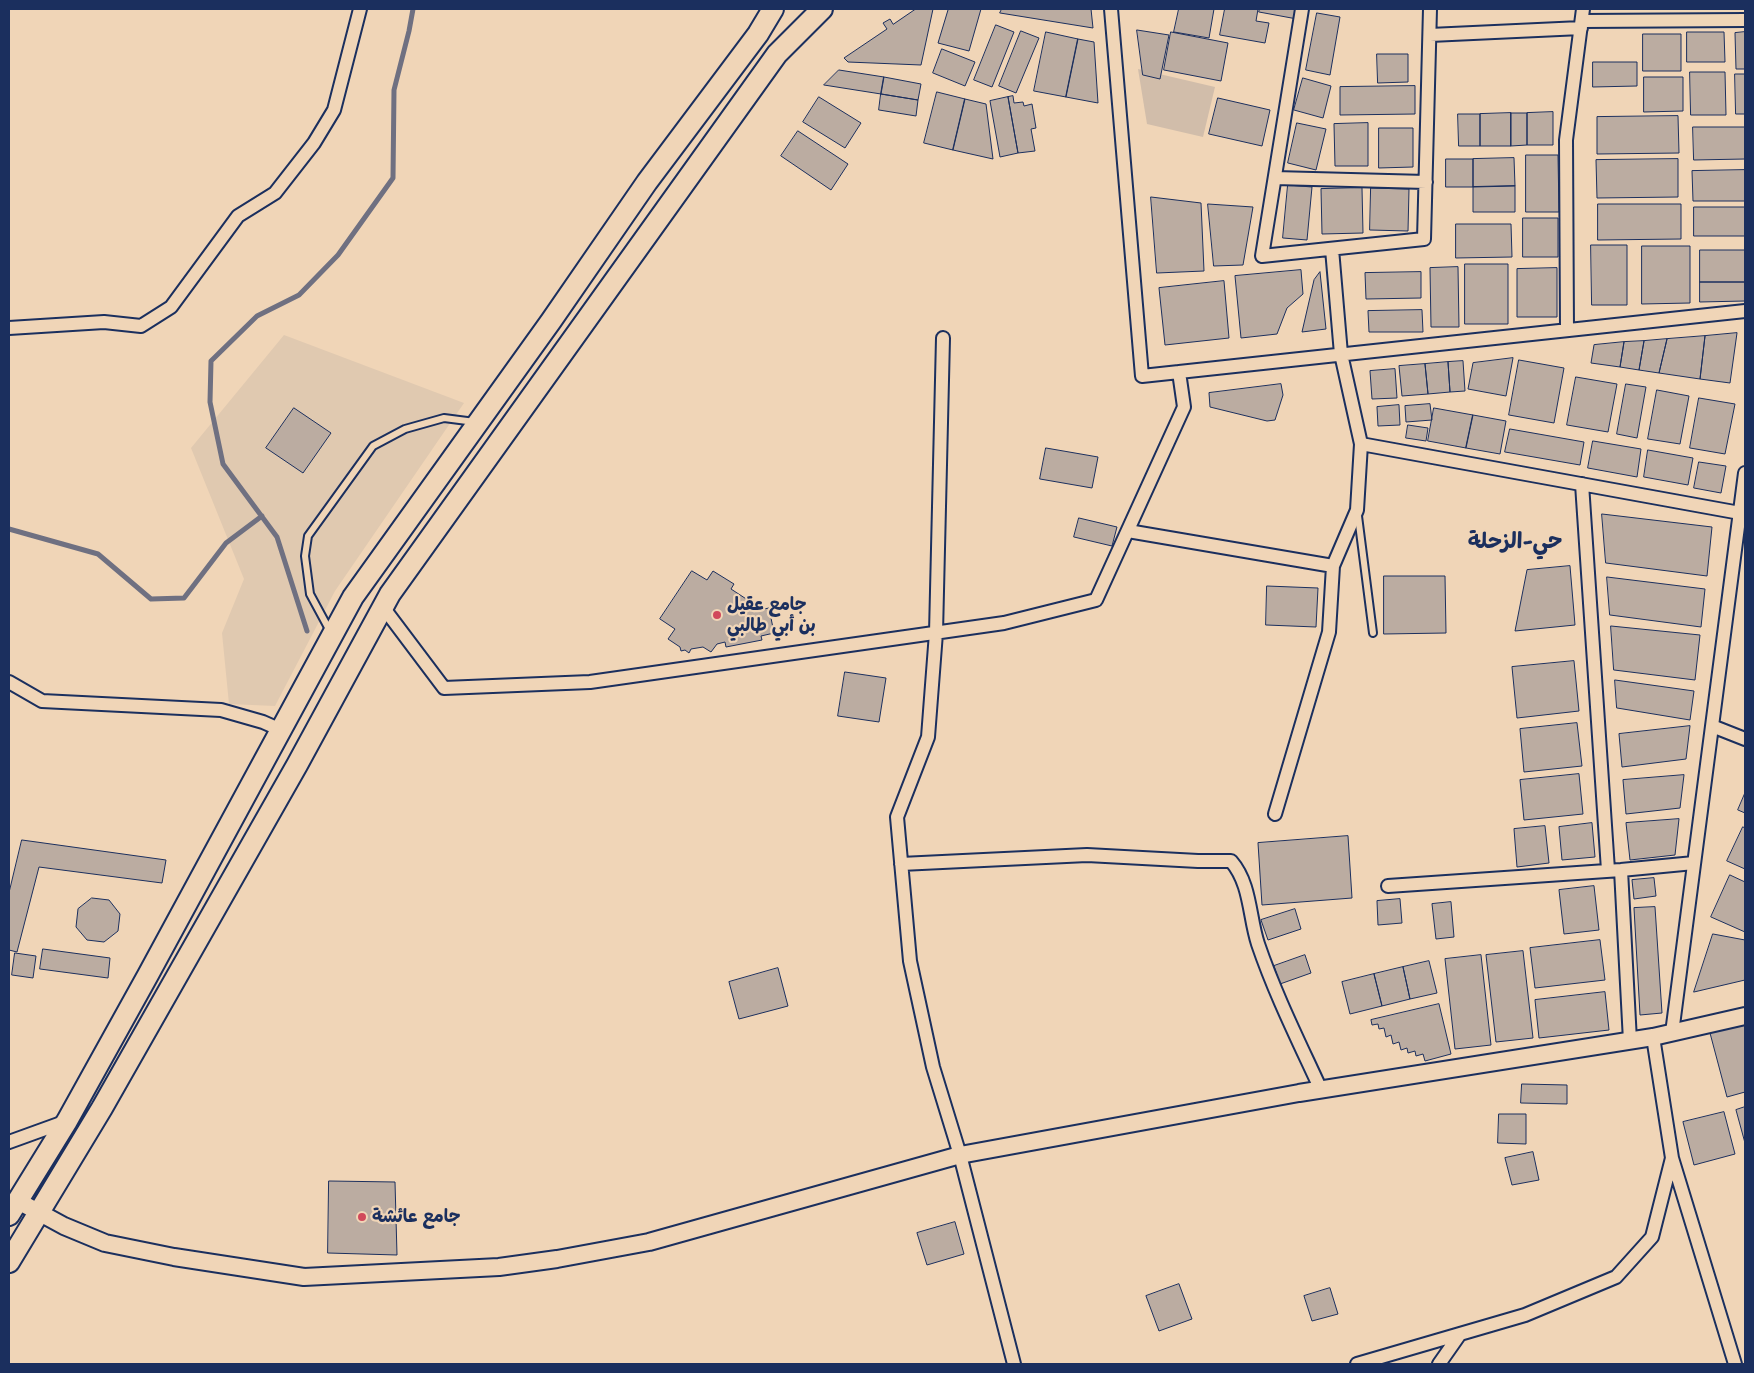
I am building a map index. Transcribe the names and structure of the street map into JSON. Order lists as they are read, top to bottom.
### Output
{
  "districts": ["حي-الزحلة"],
  "places": ["جامع عقيل بن أبي طالبي", "جامع عائشة"]
}
